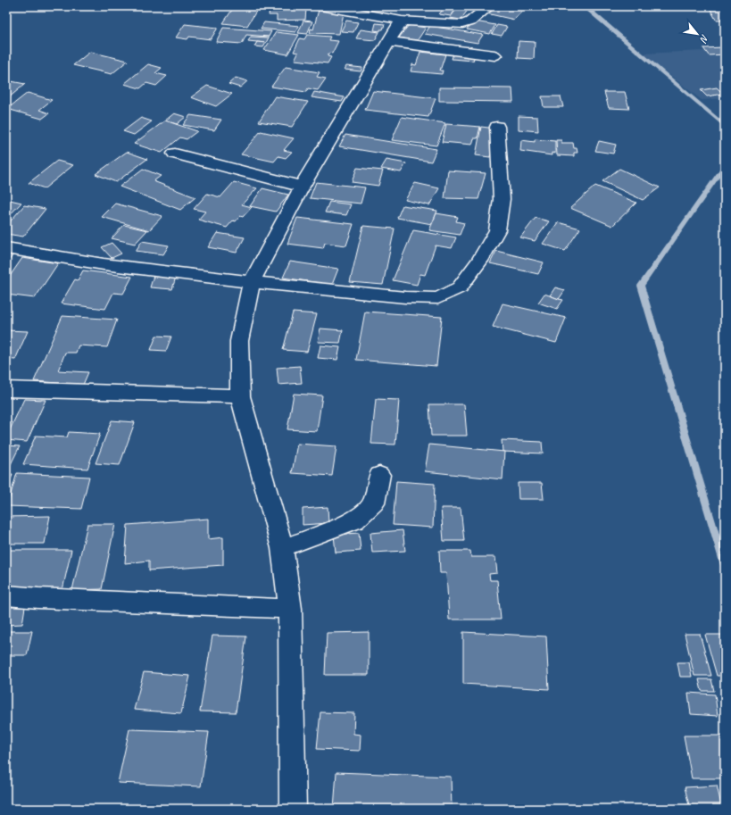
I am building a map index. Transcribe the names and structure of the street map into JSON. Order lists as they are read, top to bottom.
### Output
{
  "north": "bottom right"
}
